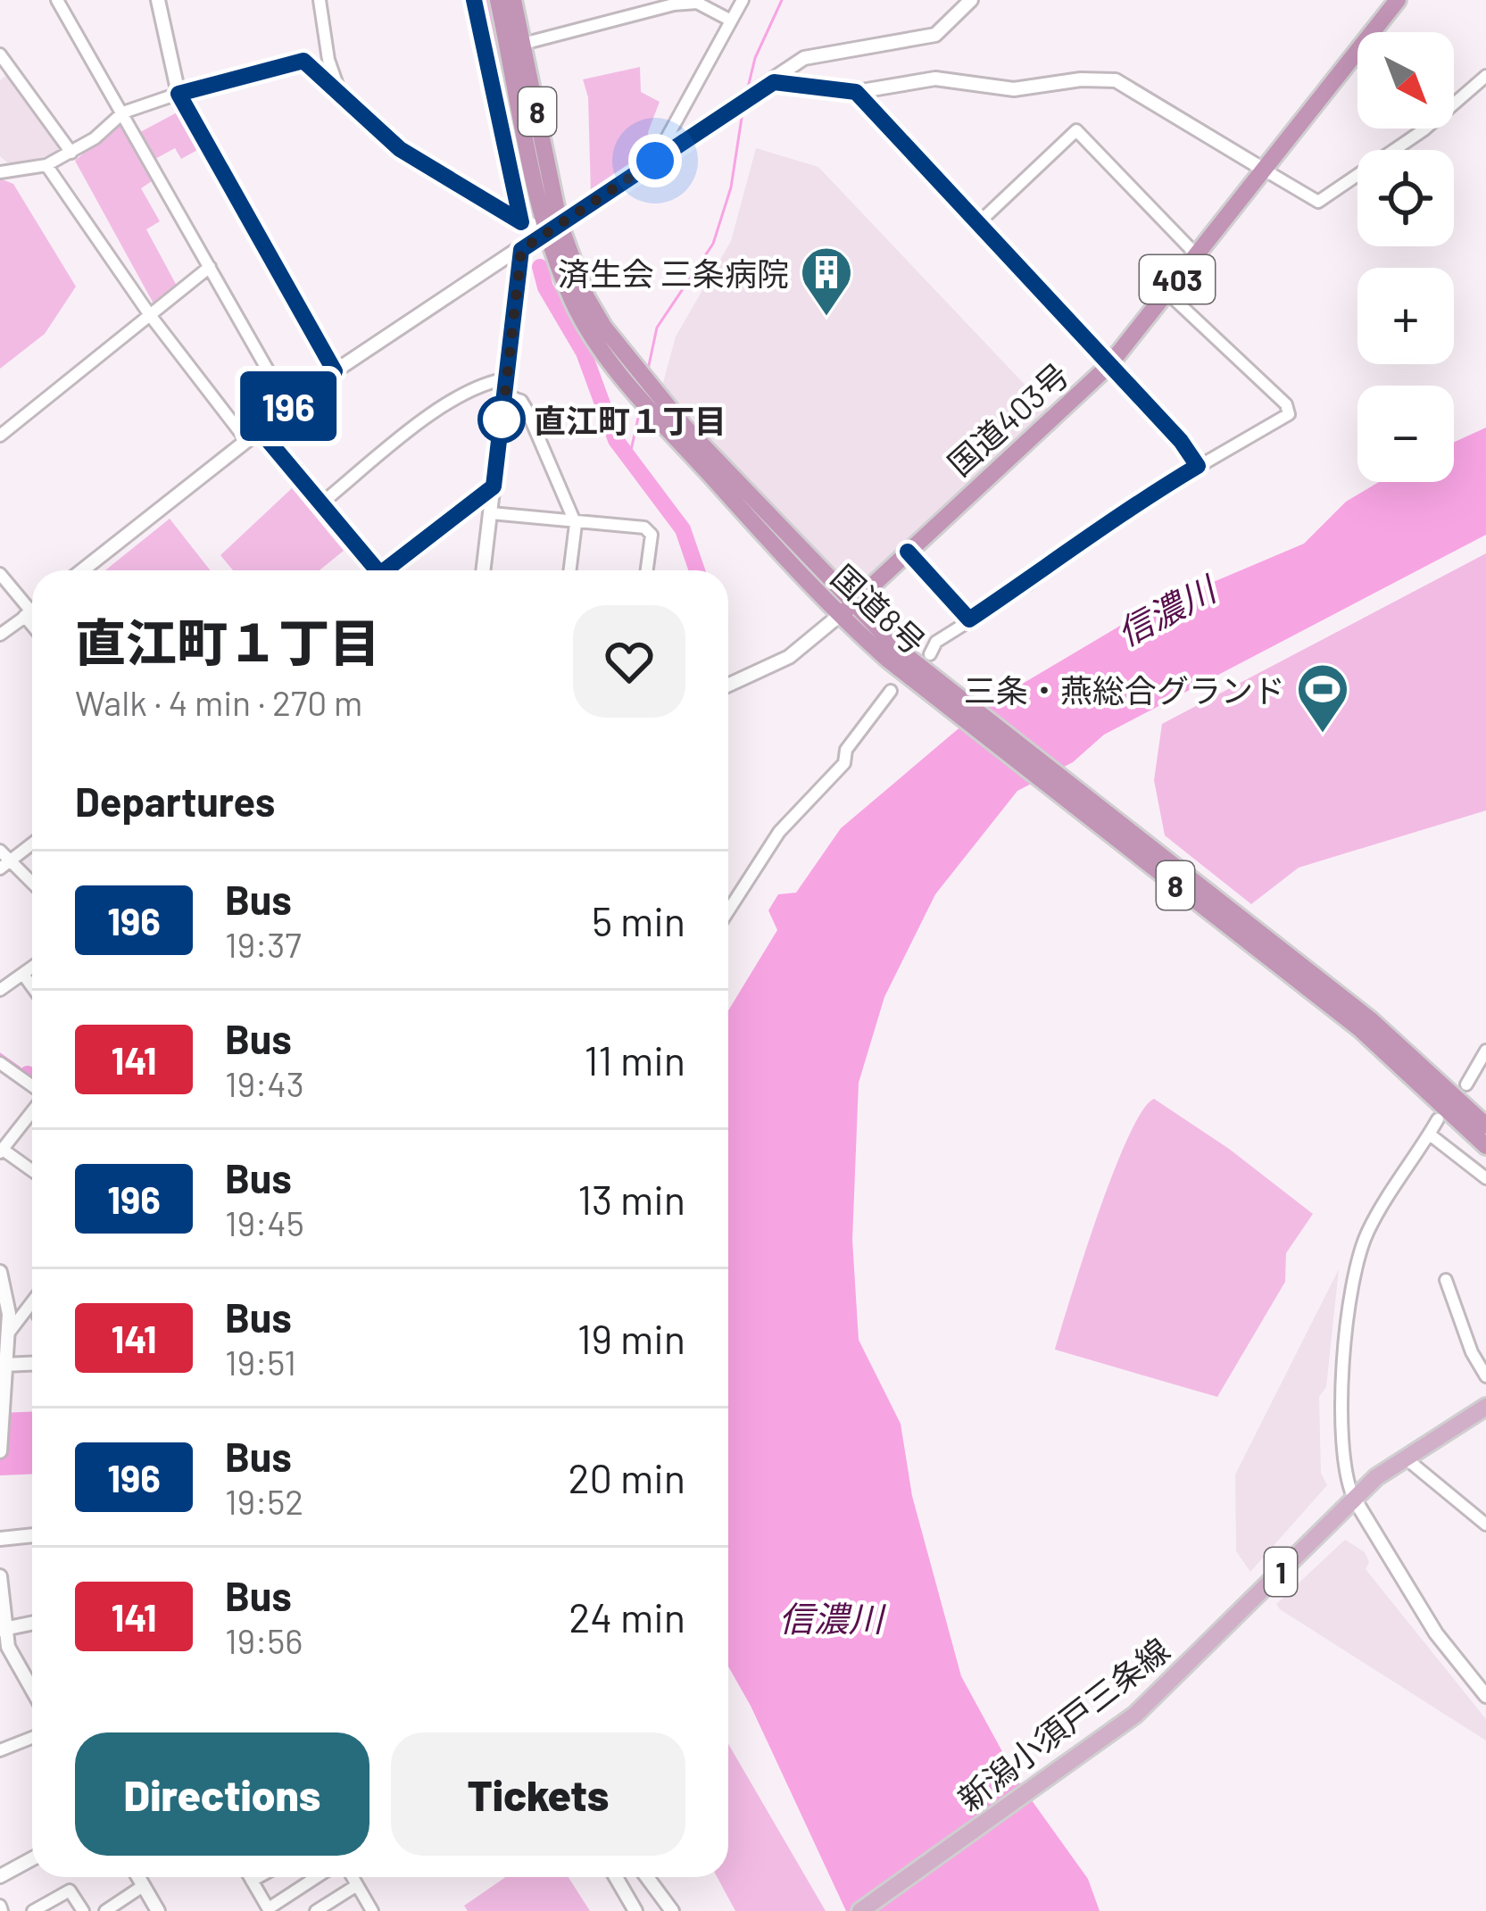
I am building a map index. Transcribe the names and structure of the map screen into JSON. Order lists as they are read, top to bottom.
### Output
{
  "streets": {
    "highway": [
      "8",
      "403",
      "国道403号",
      "国道8号"
    ],
    "main road": ["1", "新潟小須戸三条線"]
  },
  "crossings": [
    ["国道403号", "国道8号"]
  ],
  "water": ["信濃川"],
  "places": {
    "building": ["済生会 三条病院"],
    "other": ["直江町１丁目"],
    "sports": ["三条・燕総合グランド"]
  },
  "lines": ["bus line 196"],
  "north": "bottom right",
  "page": {
    "on_map": "196",
    "map_buttons": ["+", "−"],
    "heading": [
      ["直江町１丁目", "Walk · 4 min · 270 m"],
      "Departures"
    ],
    "list": [
      {
        "mark": "196",
        "name": "Bus",
        "note": "19:37",
        "value": "5 min"
      },
      {
        "mark": "141",
        "name": "Bus",
        "note": "19:43",
        "value": "11 min"
      },
      {
        "mark": "196",
        "name": "Bus",
        "note": "19:45",
        "value": "13 min"
      },
      {
        "mark": "141",
        "name": "Bus",
        "note": "19:51",
        "value": "19 min"
      },
      {
        "mark": "196",
        "name": "Bus",
        "note": "19:52",
        "value": "20 min"
      },
      {
        "mark": "141",
        "name": "Bus",
        "note": "19:56",
        "value": "24 min"
      }
    ],
    "buttons": ["Directions", "Tickets"]
  }
}
